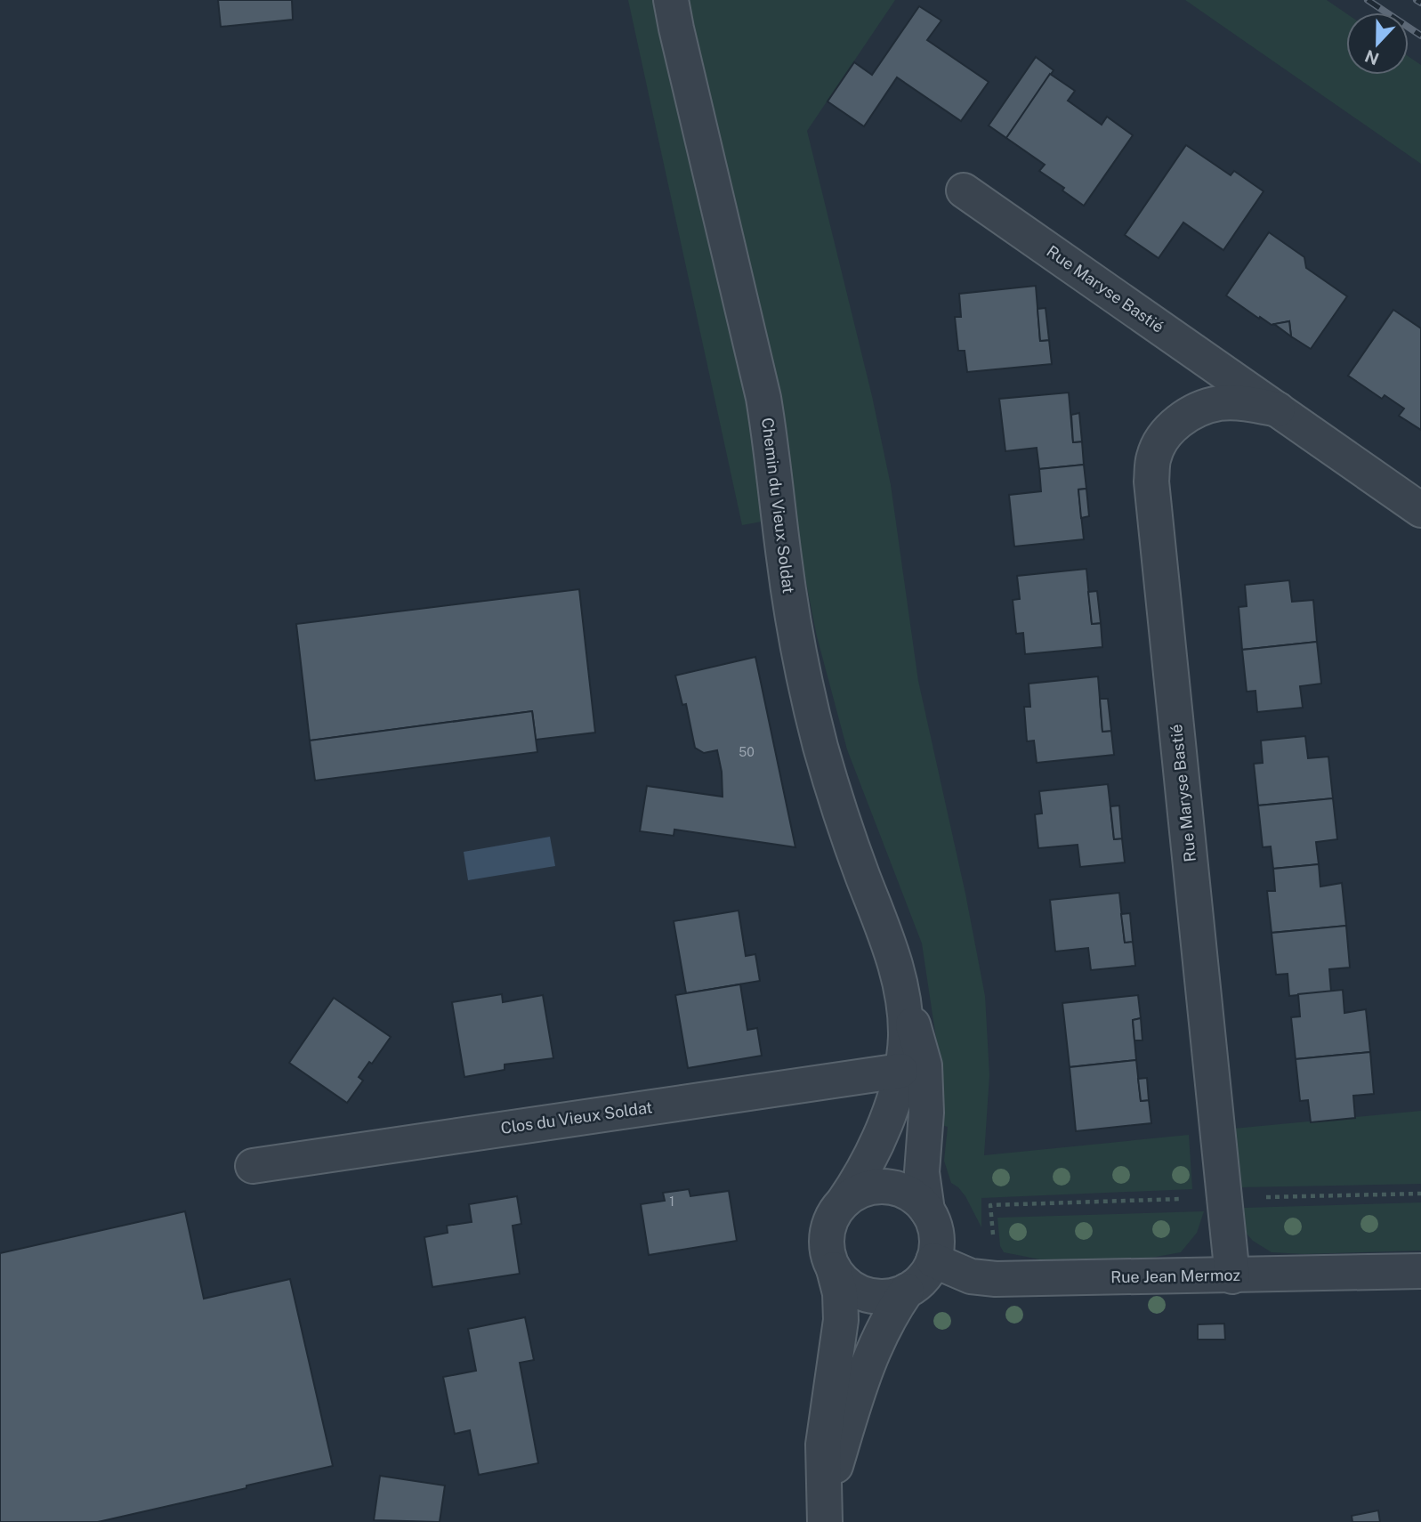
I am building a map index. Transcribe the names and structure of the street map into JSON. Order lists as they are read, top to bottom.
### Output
{
  "streets": {
    "street": [
      "Rue Maryse Bastié",
      "Chemin du Vieux Soldat",
      "Clos du Vieux Soldat",
      "Rue Jean Mermoz"
    ]
  },
  "crossings": [
    ["Rue Maryse Bastié", "Rue Jean Mermoz"],
    ["Chemin du Vieux Soldat", "Clos du Vieux Soldat"],
    ["Chemin du Vieux Soldat", "Rue Jean Mermoz"]
  ],
  "house_numbers": ["50", "1"],
  "north": "bottom"
}
